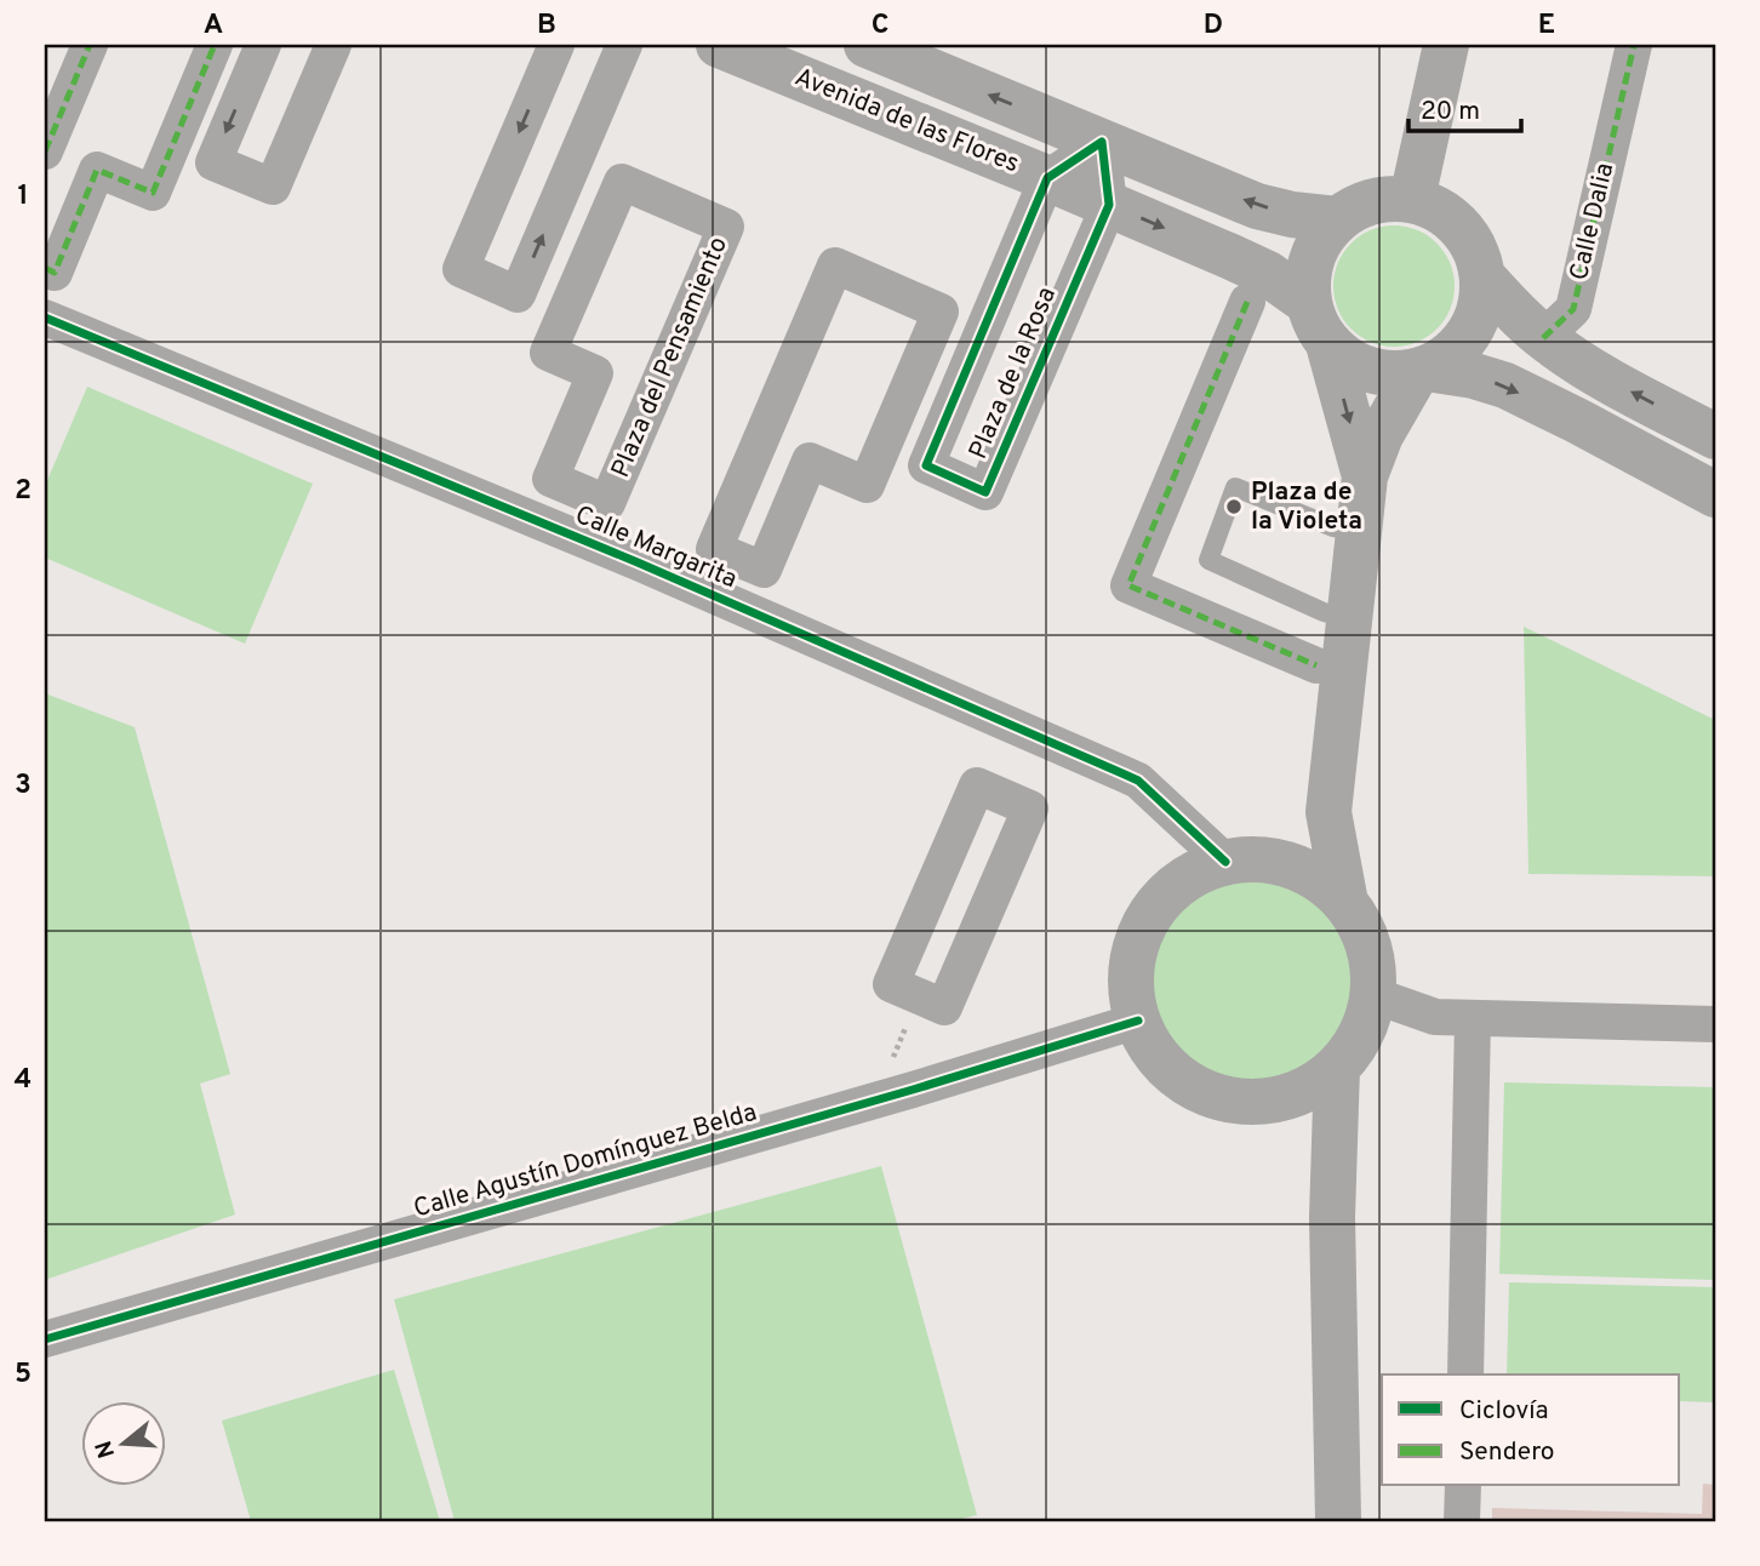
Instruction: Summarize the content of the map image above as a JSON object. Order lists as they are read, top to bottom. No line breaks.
{"streets":{"main road":["Avenida de las Flores"],"street":["Calle Dalia","Plaza del Pensamiento","Plaza de la Rosa","Calle Margarita","Calle Agustín Domínguez Belda"]},"crossings":[["Avenida de las Flores","Plaza de la Rosa"],["Calle Margarita","Calle Agustín Domínguez Belda"]],"places":["Plaza de la Violeta"],"legend":["Ciclovía","Sendero"],"scale_bar":"20 m","north":"left","grid":{"columns":["A","B","C","D","E"],"rows":["1","2","3","4","5"]}}
